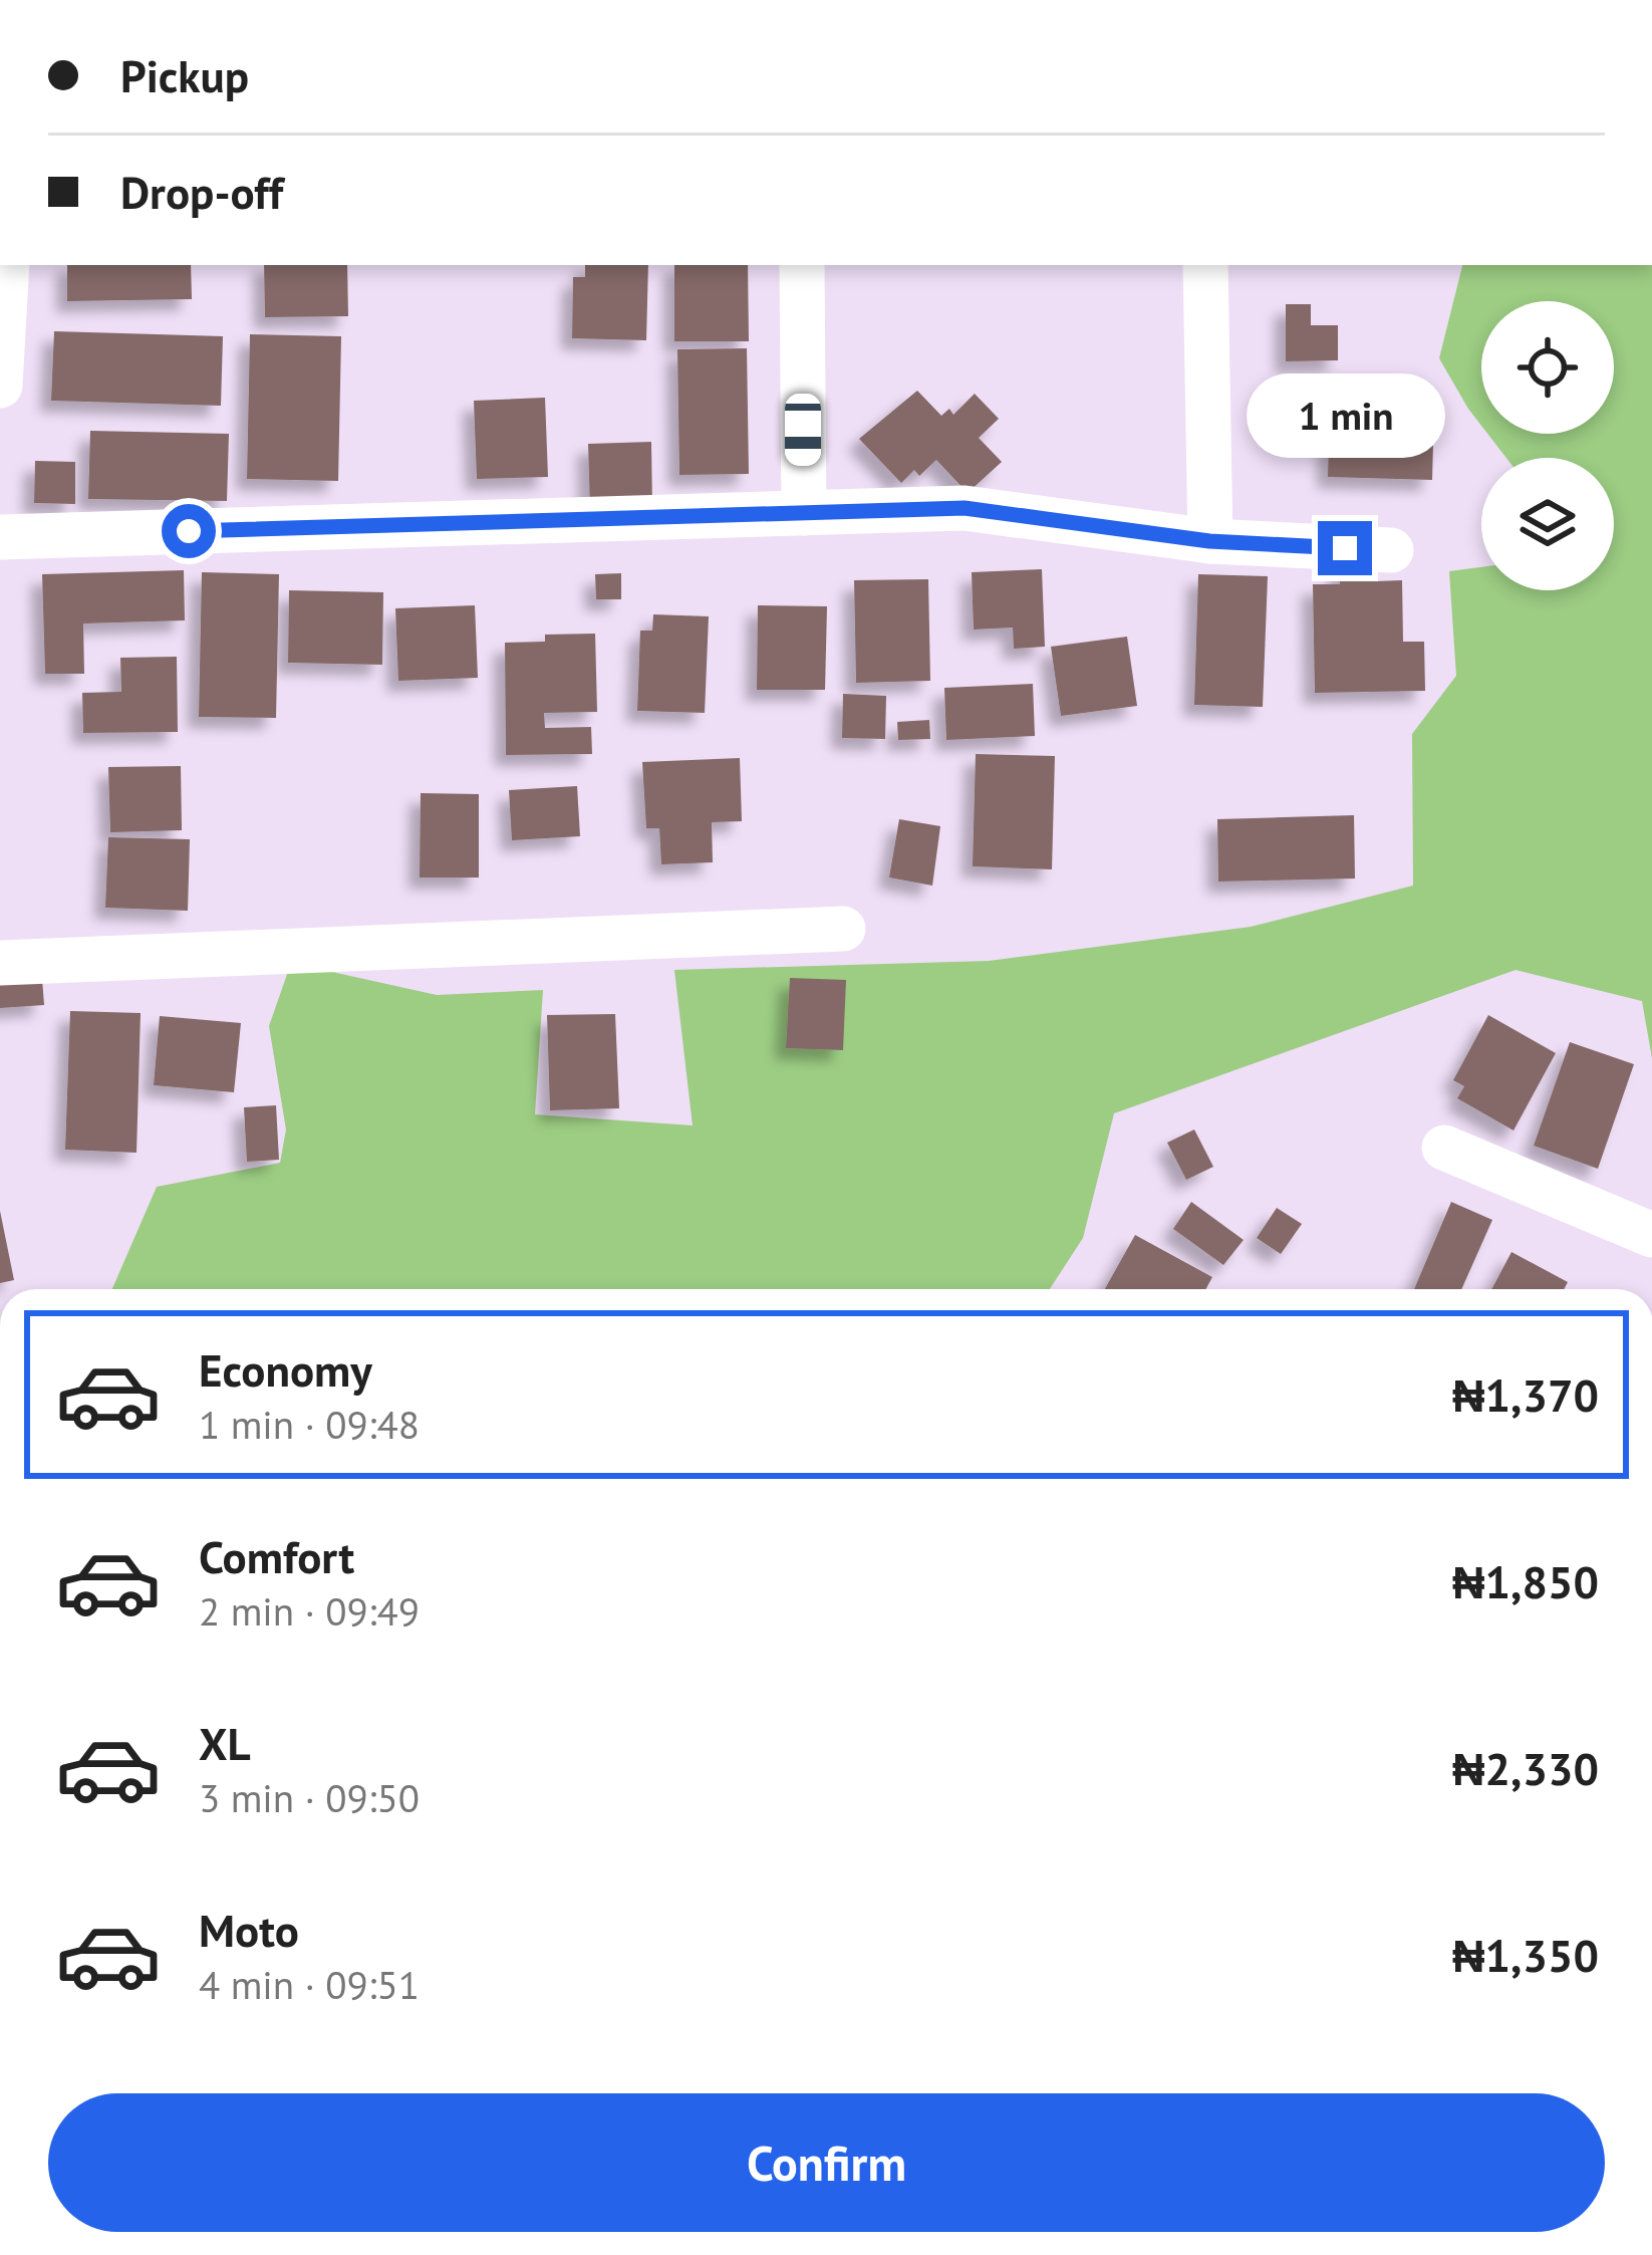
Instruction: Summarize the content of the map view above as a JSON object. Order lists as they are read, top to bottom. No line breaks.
{"page":{"banner":["Pickup","Drop-off"],"bubble":"1 min","list":[{"name":"Economy","note":"1 min · 09:48","value":"₦1,370"},{"name":"Comfort","note":"2 min · 09:49","value":"₦1,850"},{"name":"XL","note":"3 min · 09:50","value":"₦2,330"},{"name":"Moto","note":"4 min · 09:51","value":"₦1,350"}],"buttons":"Confirm"}}
